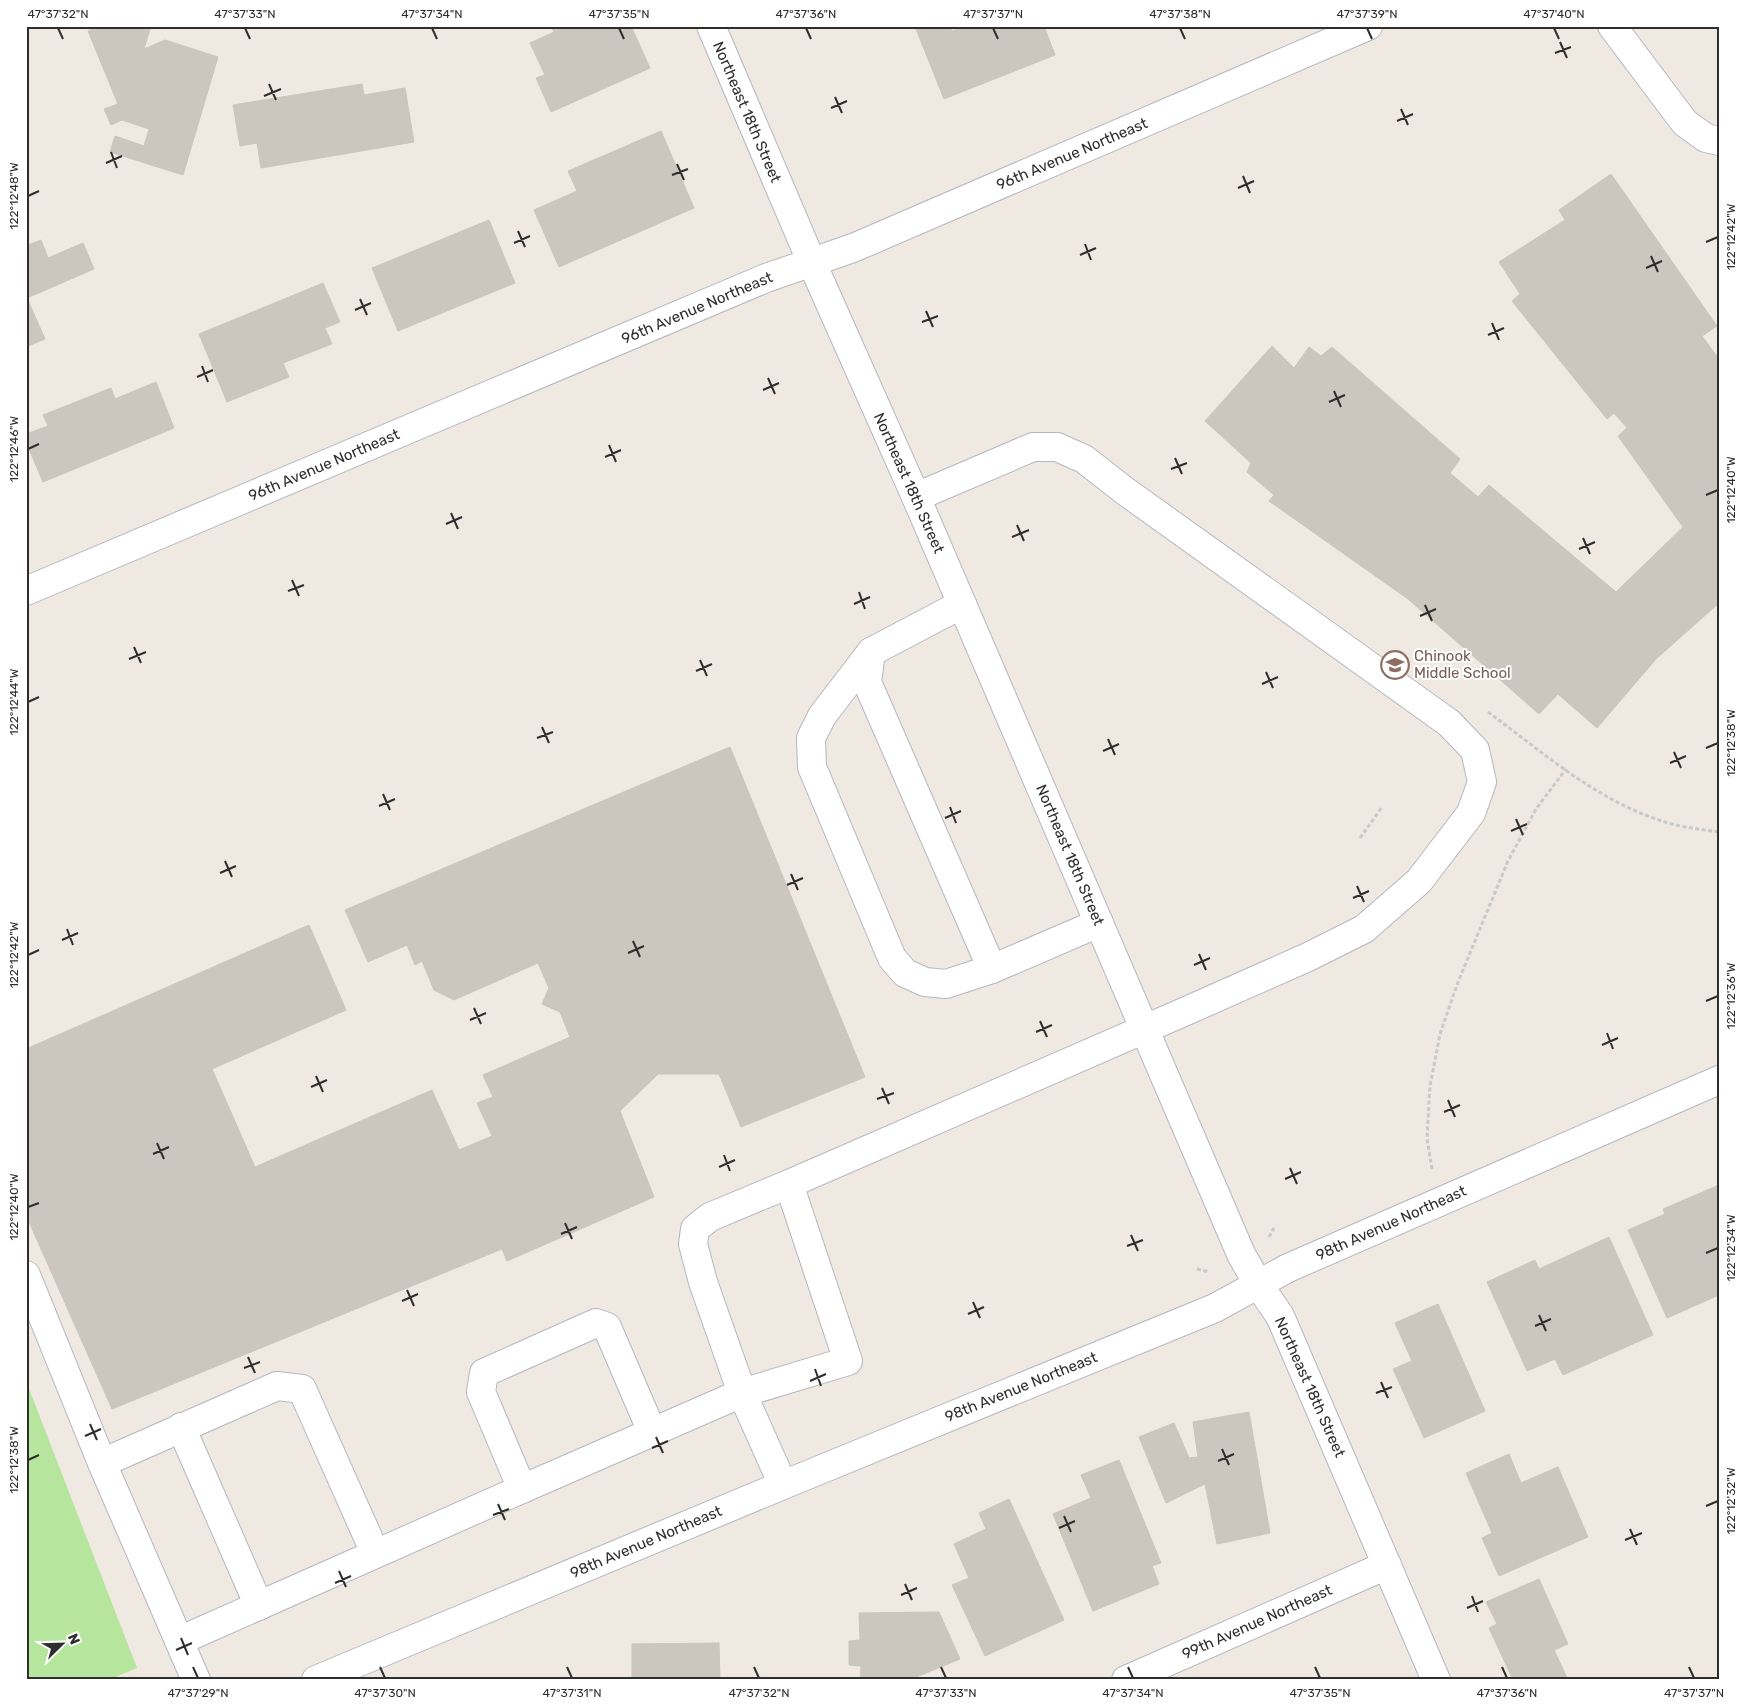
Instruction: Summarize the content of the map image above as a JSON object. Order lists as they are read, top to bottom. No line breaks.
{"streets":{"street":["Northeast 18th Street","96th Avenue Northeast","98th Avenue Northeast","99th Avenue Northeast"]},"crossings":[["Northeast 18th Street","96th Avenue Northeast"],["Northeast 18th Street","98th Avenue Northeast"],["Northeast 18th Street","99th Avenue Northeast"]],"places":{"school or university":["Chinook Middle School"]},"north":"top right","coordinates":["47°37'32\"N","47°37'33\"N","47°37'34\"N","47°37'35\"N","47°37'36\"N","47°37'37\"N","47°37'38\"N","47°37'39\"N","47°37'40\"N","122°12'48\"W","122°12'42\"W","122°12'46\"W","122°12'40\"W","122°12'44\"W","122°12'38\"W","122°12'36\"W","122°12'34\"W","122°12'32\"W","47°37'29\"N","47°37'30\"N","47°37'31\"N"]}
